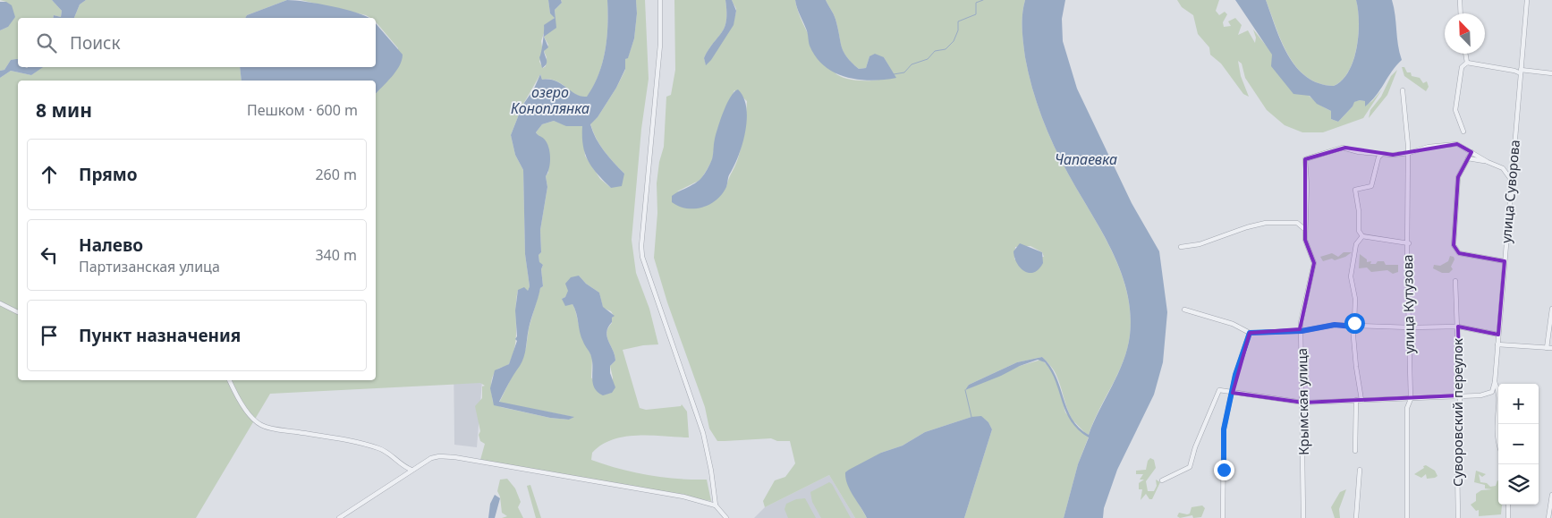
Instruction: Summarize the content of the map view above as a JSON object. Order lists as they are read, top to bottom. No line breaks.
{"streets":{"street":["улица Суворова","улица Кутузова","Крымская улица","Суворовский переулок"]},"crossings":[["улица Суворова","Суворовский переулок"]],"water":["озеро Коноплянка","Чапаевка"],"north":"top left","page":{"search":"Поиск","heading":["8 мин","Пешком · 600 m"],"list":[["Прямо","260 m"],["Налево","Партизанская улица","340 m"],"Пункт назначения"],"map_buttons":["+","−"]}}
